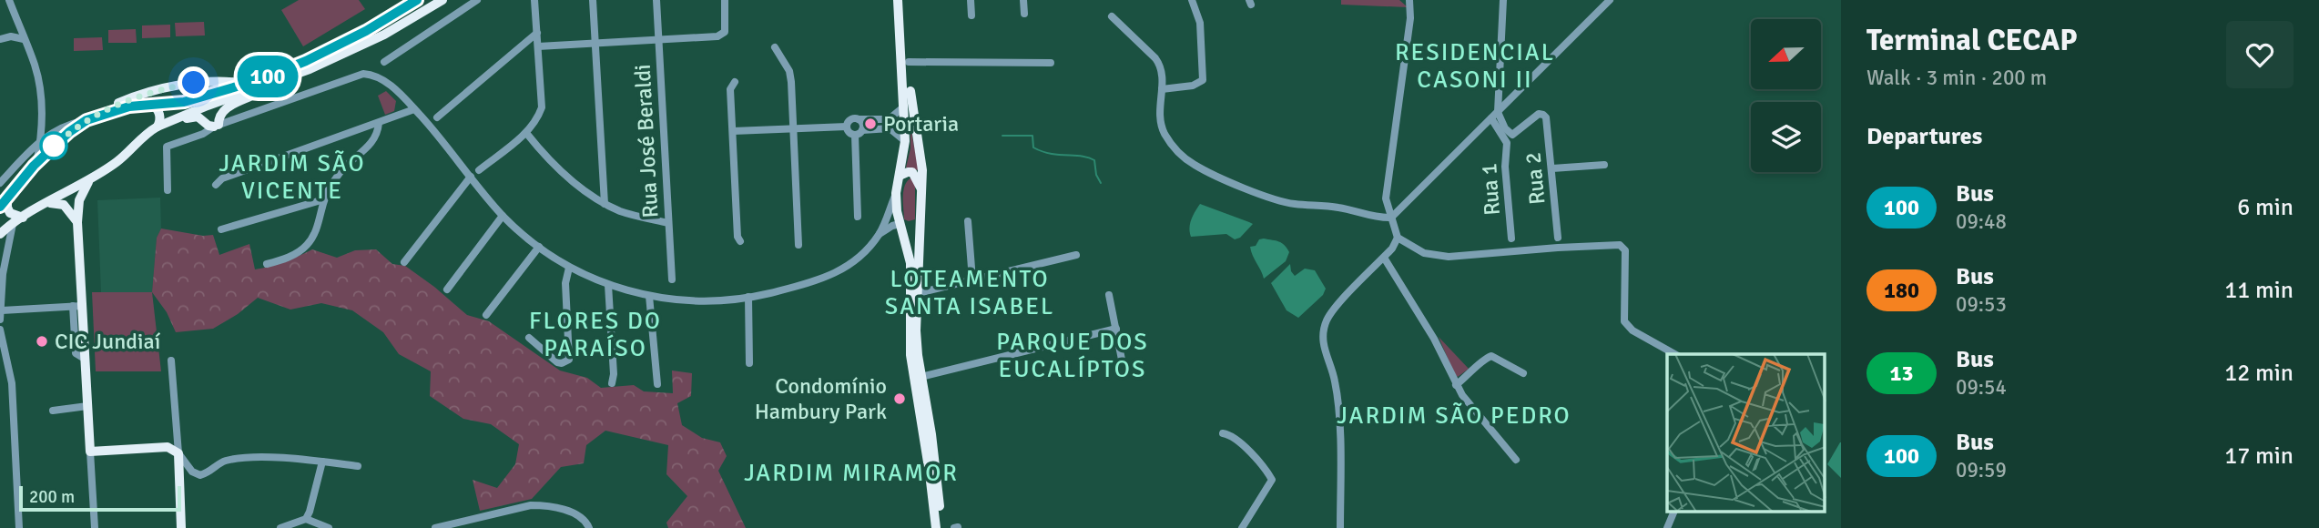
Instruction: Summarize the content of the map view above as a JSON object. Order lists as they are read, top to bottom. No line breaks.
{"streets":{"street":["Rua José Beraldi","Rua 2","Rua 1"]},"crossings":[["Rua 2","Rua 1"]],"districts":["RESIDENCIAL CASONI II","JARDIM SÃO VICENTE","LOTEAMENTO SANTA ISABEL","FLORES DO PARAÍSO","PARQUE DOS EUCALÍPTOS","JARDIM SÃO PEDRO","JARDIM MIRAMOR"],"places":["Portaria","CIC Jundiaí","Condomínio Hambury Park"],"lines":["bus line 100"],"scale_bar":"200 m","north":"left","page":{"on_map":"100","heading":[["Terminal CECAP","Walk · 3 min · 200 m"],"Departures"],"list":[{"mark":"100","name":"Bus","note":"09:48","value":"6 min"},{"mark":"180","name":"Bus","note":"09:53","value":"11 min"},{"mark":"13","name":"Bus","note":"09:54","value":"12 min"},{"mark":"100","name":"Bus","note":"09:59","value":"17 min"}],"scale":"200 m"}}
